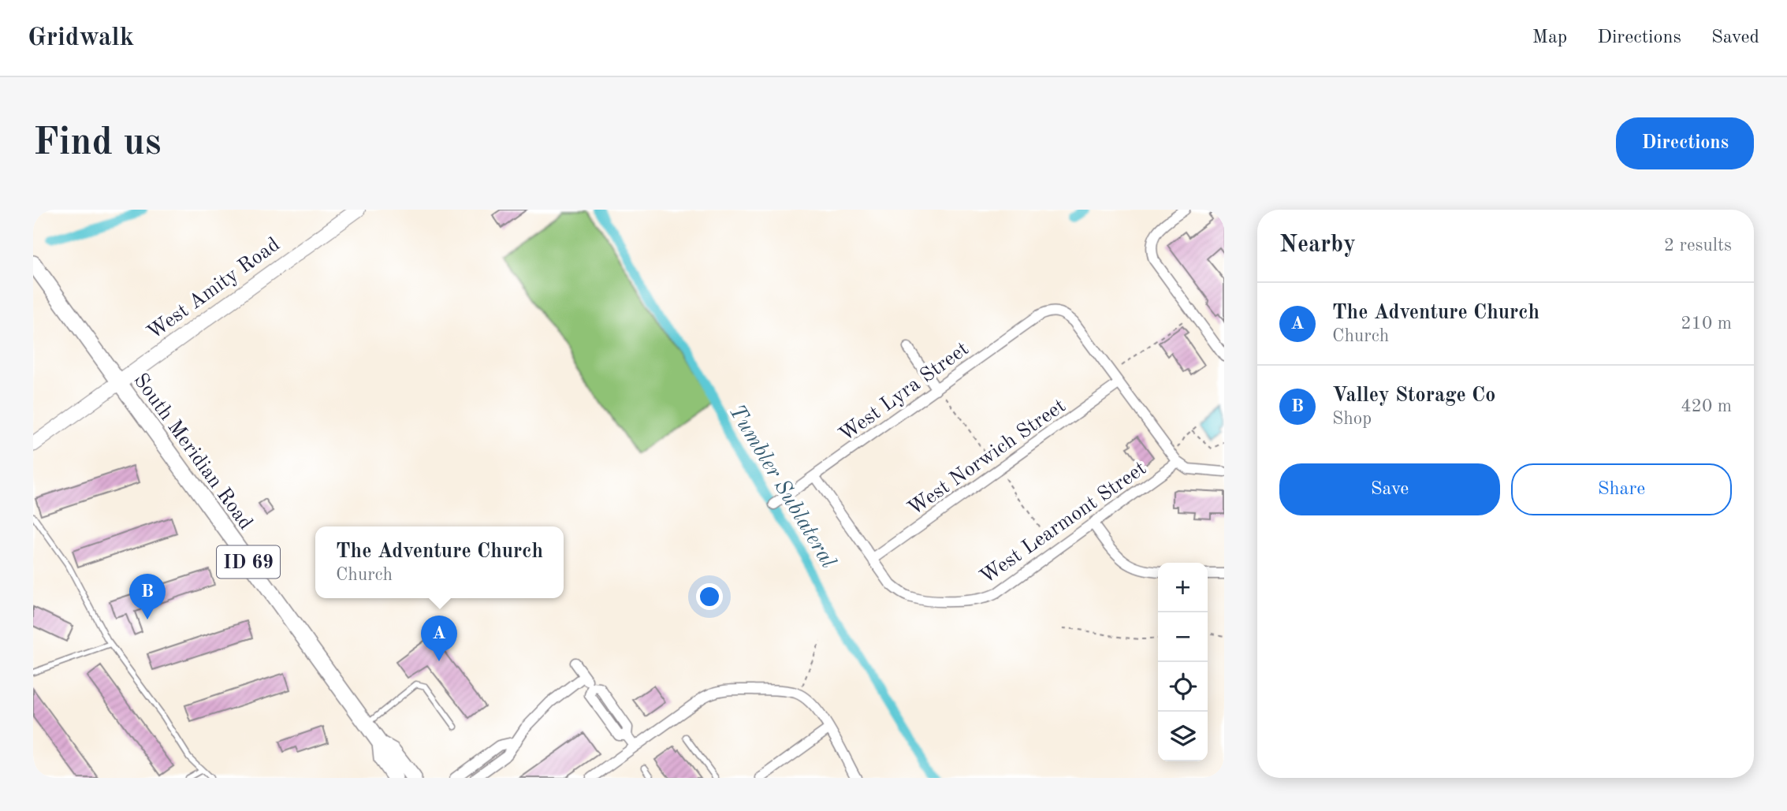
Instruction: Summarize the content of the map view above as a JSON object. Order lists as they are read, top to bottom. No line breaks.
{"streets":{"main road":["West Amity Road","South Meridian Road","ID 69"],"street":["West Lyra Street","West Norwich Street","West Learmont Street"]},"crossings":[["West Amity Road","South Meridian Road"],["West Lyra Street","West Norwich Street"],["West Norwich Street","West Learmont Street"]],"water":["Tumbler Sublateral"],"page":{"header":"Gridwalk","nav":["Map","Directions","Saved"],"buttons":["Directions",["Save","Share"]],"title":"Find us","heading":["Nearby","2 results"],"list":[{"mark":"A","name":"The Adventure Church","note":"Church","value":"210 m"},{"mark":"B","name":"Valley Storage Co","note":"Shop","value":"420 m"}],"popup":["The Adventure Church","Church"],"map_buttons":["+","−"],"pins":["B","A"]}}
